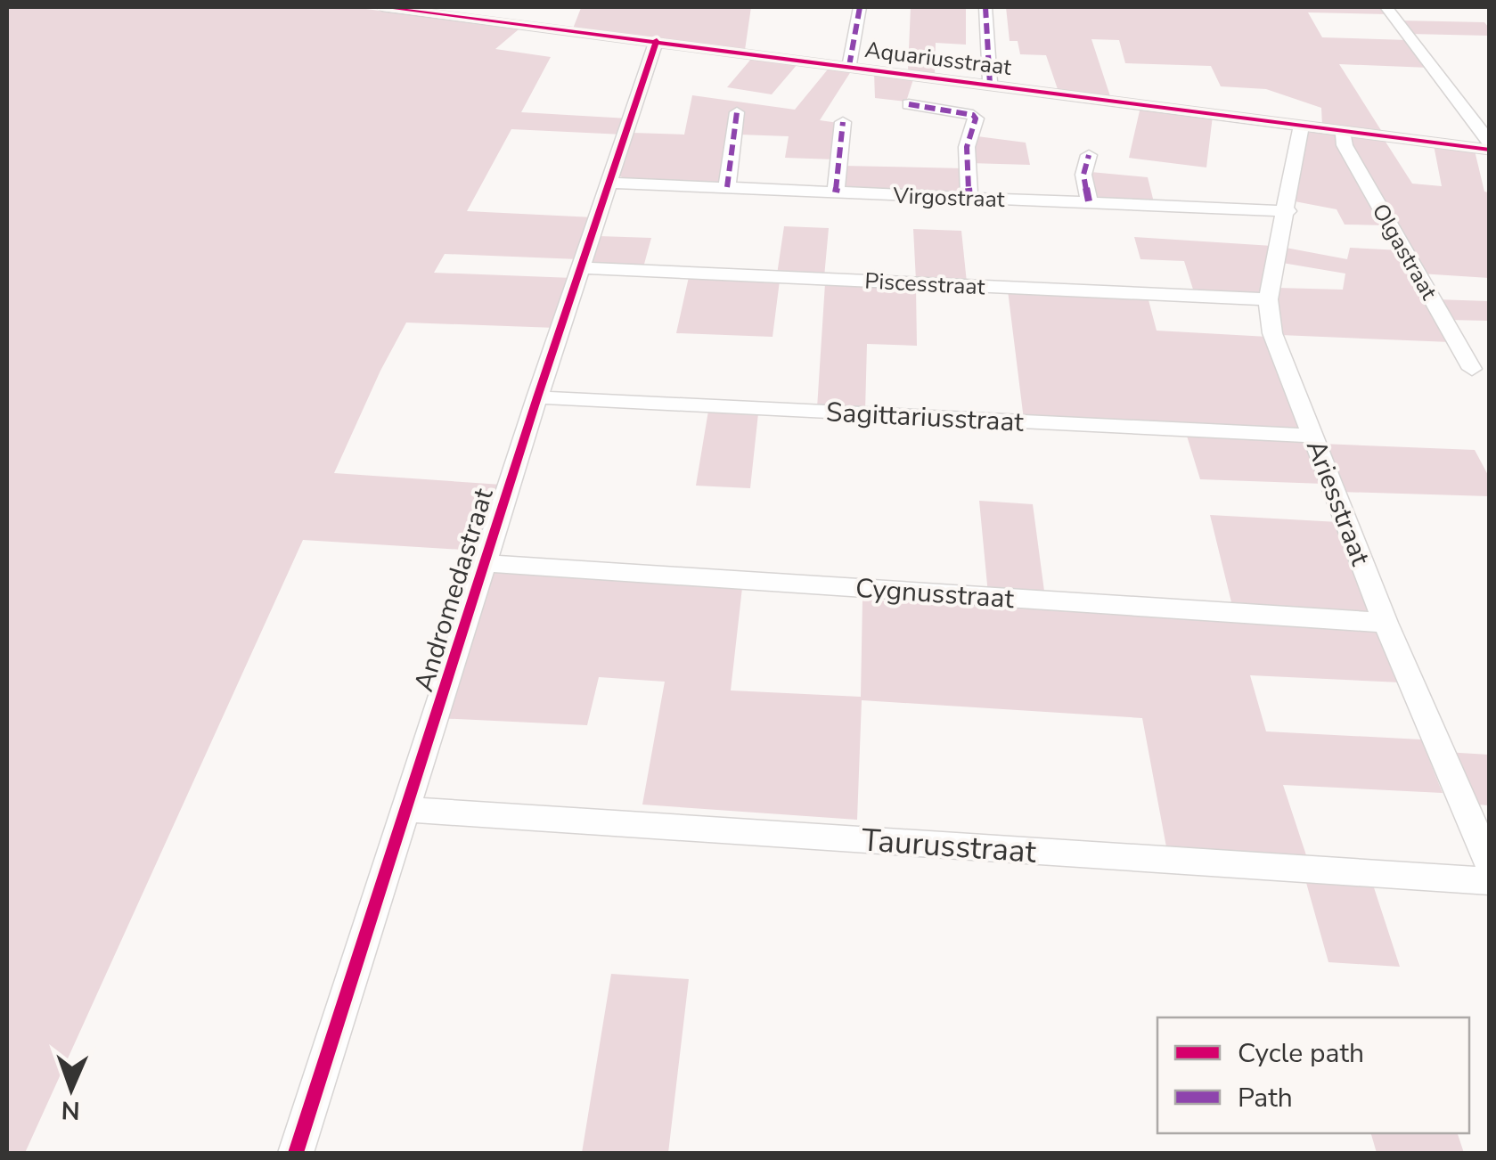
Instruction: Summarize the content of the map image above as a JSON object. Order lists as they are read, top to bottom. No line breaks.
{"streets":{"street":["Aquariusstraat","Virgostraat","Olgastraat","Piscesstraat","Sagittariusstraat","Ariesstraat","Andromedastraat","Cygnusstraat","Taurusstraat"]},"crossings":[["Aquariusstraat","Olgastraat"],["Aquariusstraat","Ariesstraat"],["Aquariusstraat","Andromedastraat"],["Virgostraat","Ariesstraat"],["Virgostraat","Andromedastraat"],["Piscesstraat","Ariesstraat"],["Piscesstraat","Andromedastraat"],["Sagittariusstraat","Ariesstraat"],["Sagittariusstraat","Andromedastraat"],["Ariesstraat","Cygnusstraat"],["Andromedastraat","Cygnusstraat"],["Andromedastraat","Taurusstraat"]],"legend":["Cycle path","Path"],"north":"bottom"}
